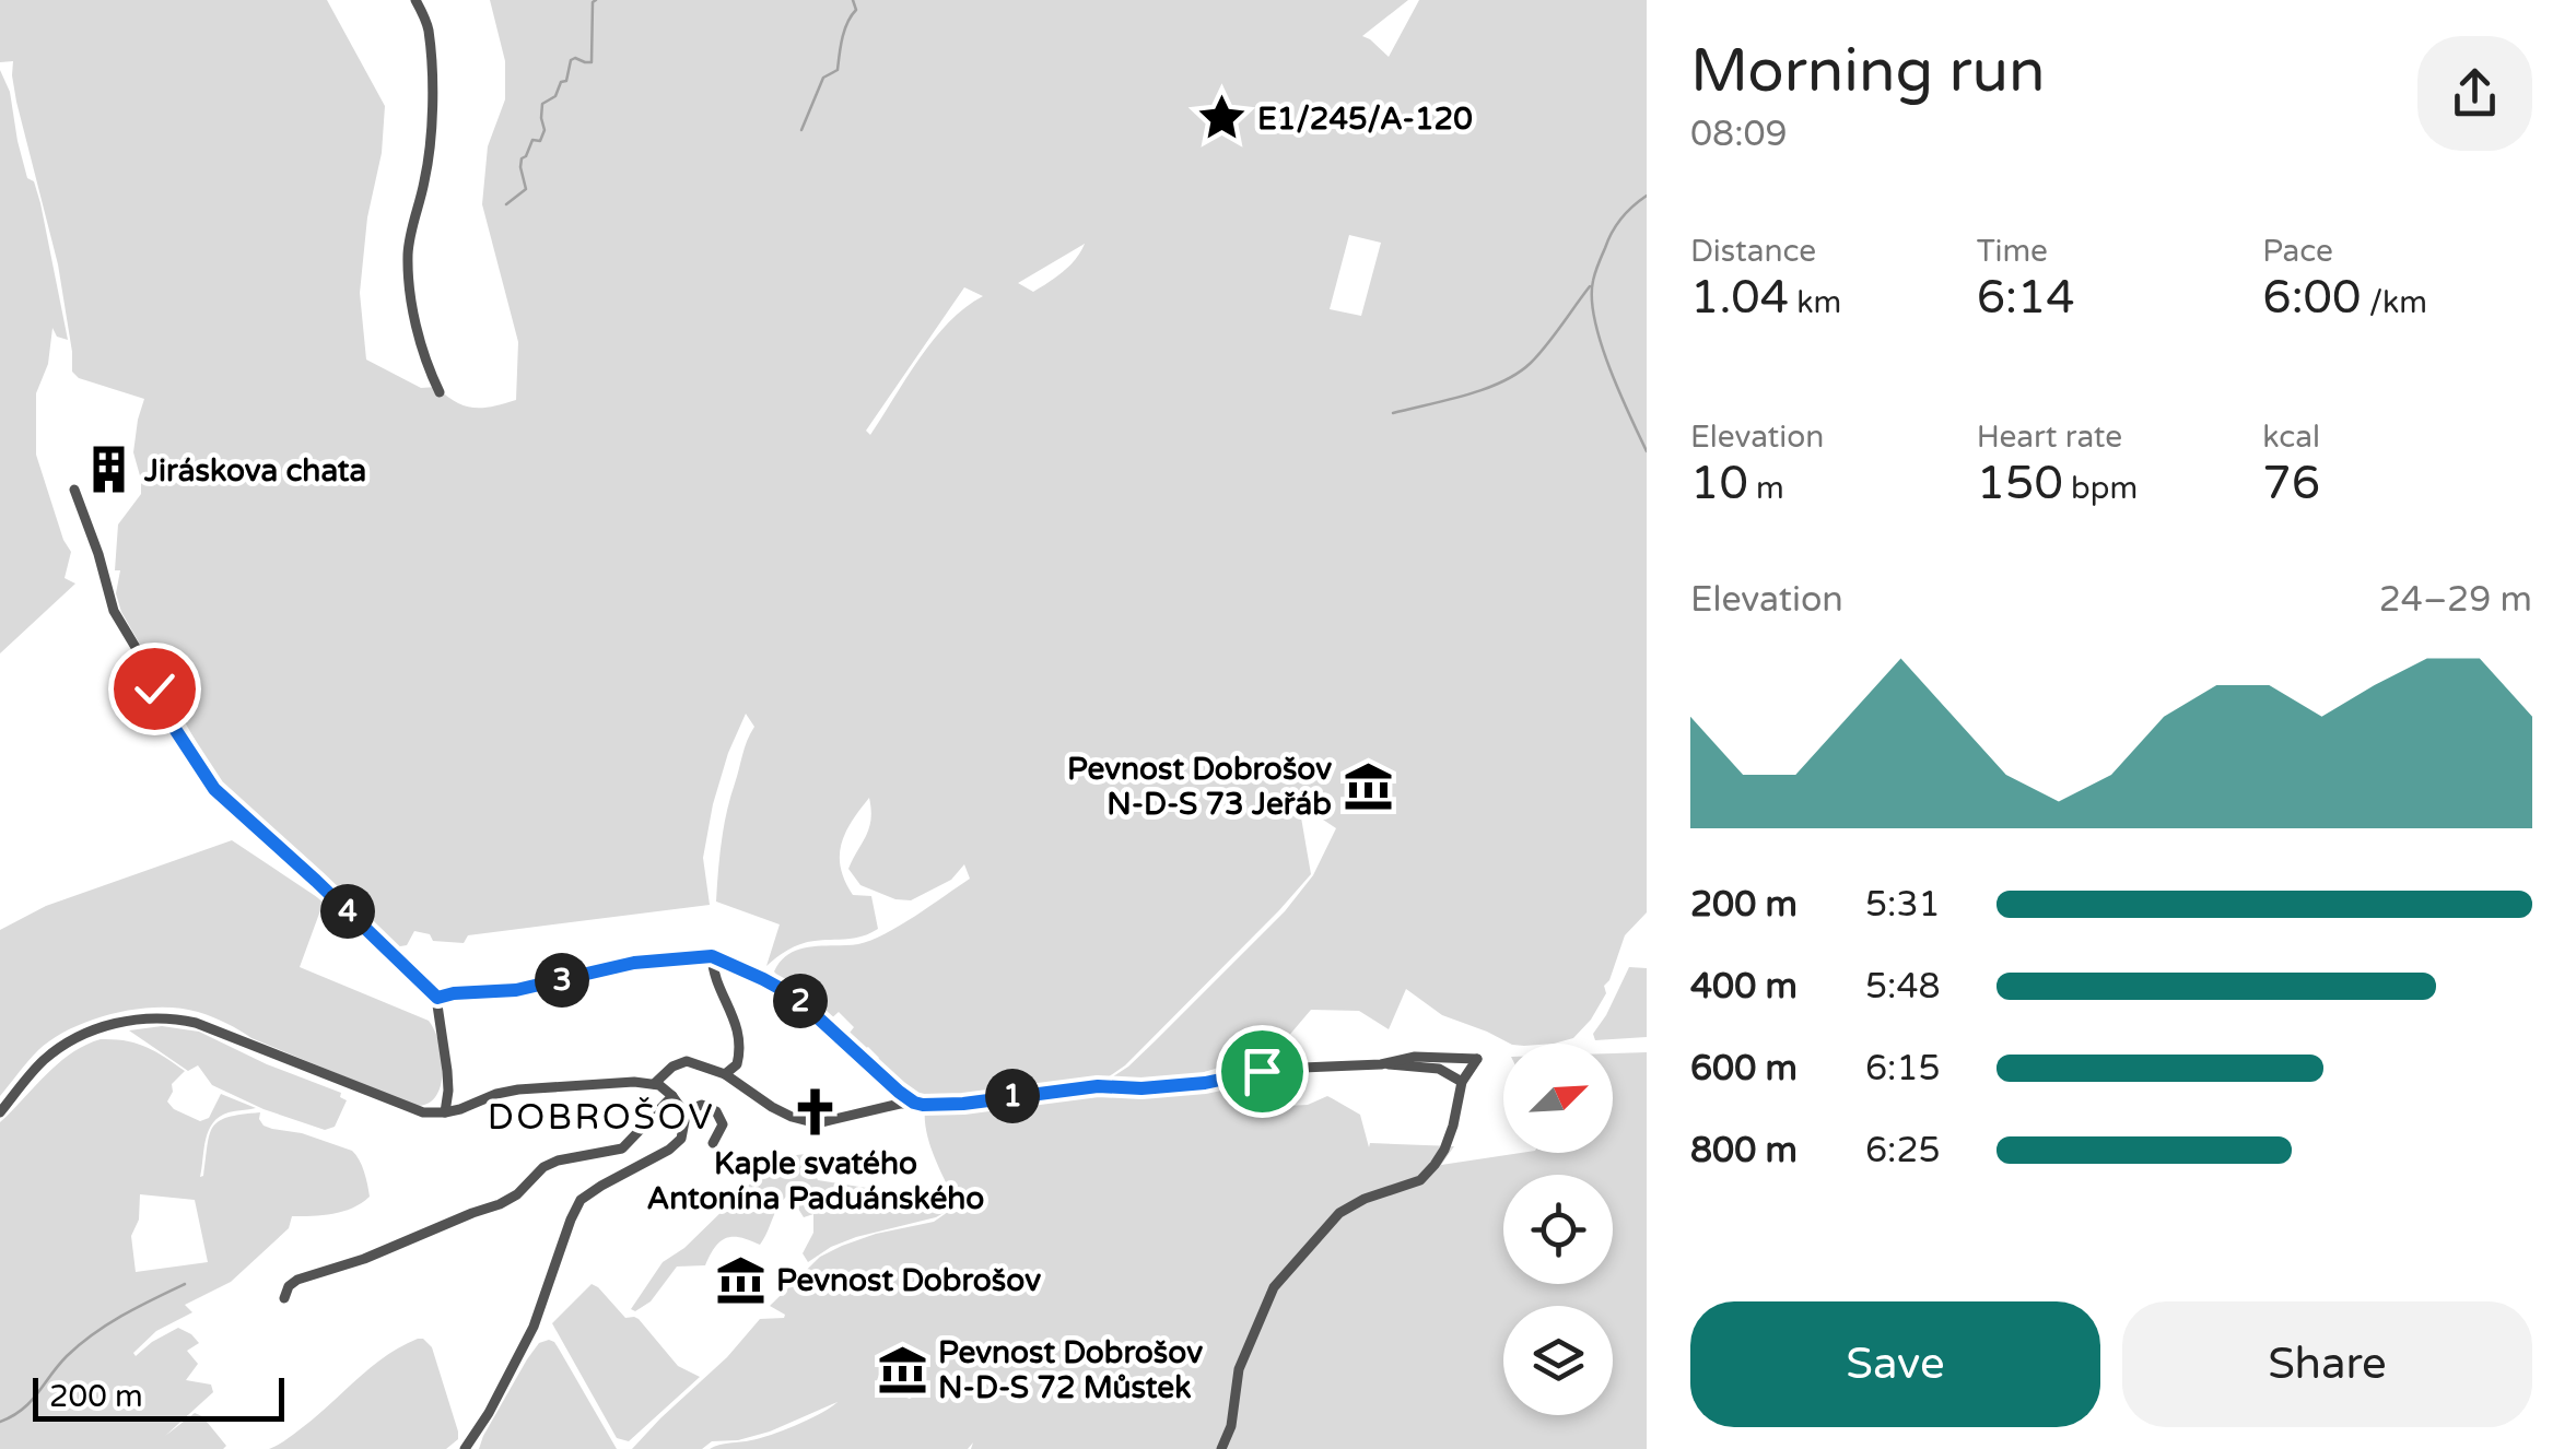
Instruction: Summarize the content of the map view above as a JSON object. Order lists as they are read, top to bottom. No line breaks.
{"districts":["DOBROŠOV"],"places":{"place":["E1/245/A-120"],"building":["Jiráskova chata"],"museum":["Pevnost Dobrošov N-D-S 73 Jeřáb","Pevnost Dobrošov","Pevnost Dobrošov N-D-S 72 Můstek"],"church":["Kaple svatého Antonína Paduánského"]},"scale_bar":"200 m","north":"top right","page":{"heading":["Morning run","08:09"],"stats":[["Distance","1.04 km"],["Time","6:14"],["Pace","6:00 /km"],["Elevation","10 m"],["Heart rate","150 bpm"],["kcal","76"]],"chart":["Elevation","24–29 m"],"list":[{"name":"200 m","note":"5:31"},{"name":"400 m","note":"5:48"},{"name":"600 m","note":"6:15"},{"name":"800 m","note":"6:25"}],"pins":["4","3","2","1"],"buttons":["Save","Share"],"scale":"200 m"}}
